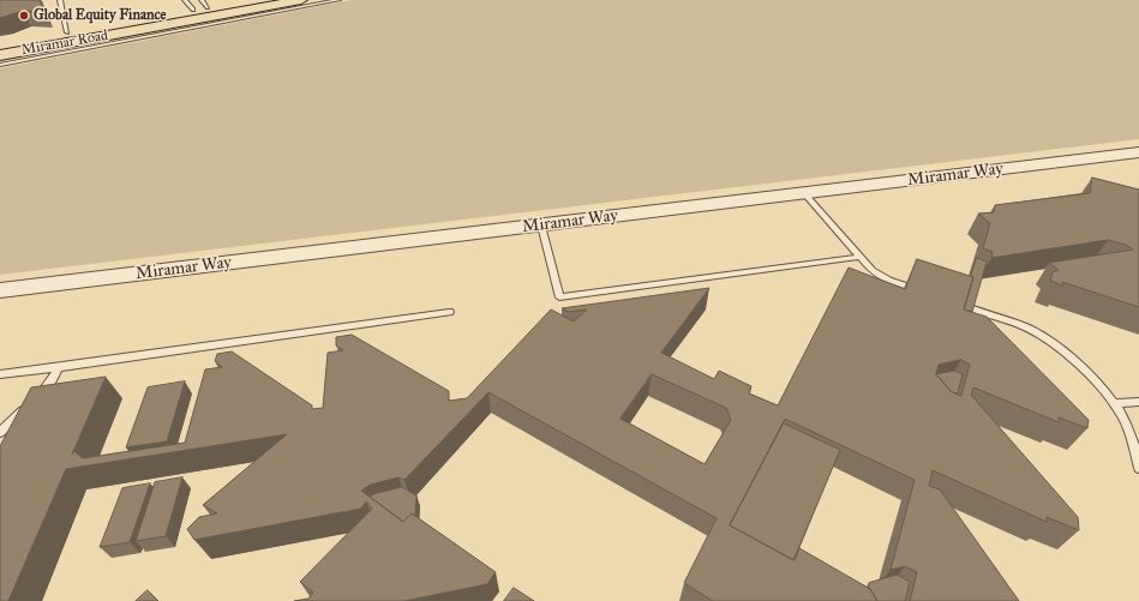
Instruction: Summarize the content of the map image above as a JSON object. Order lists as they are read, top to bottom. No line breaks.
{"streets":{"main road":["Miramar Road"],"street":["Miramar Way"]},"places":["Global Equity Finance"]}
